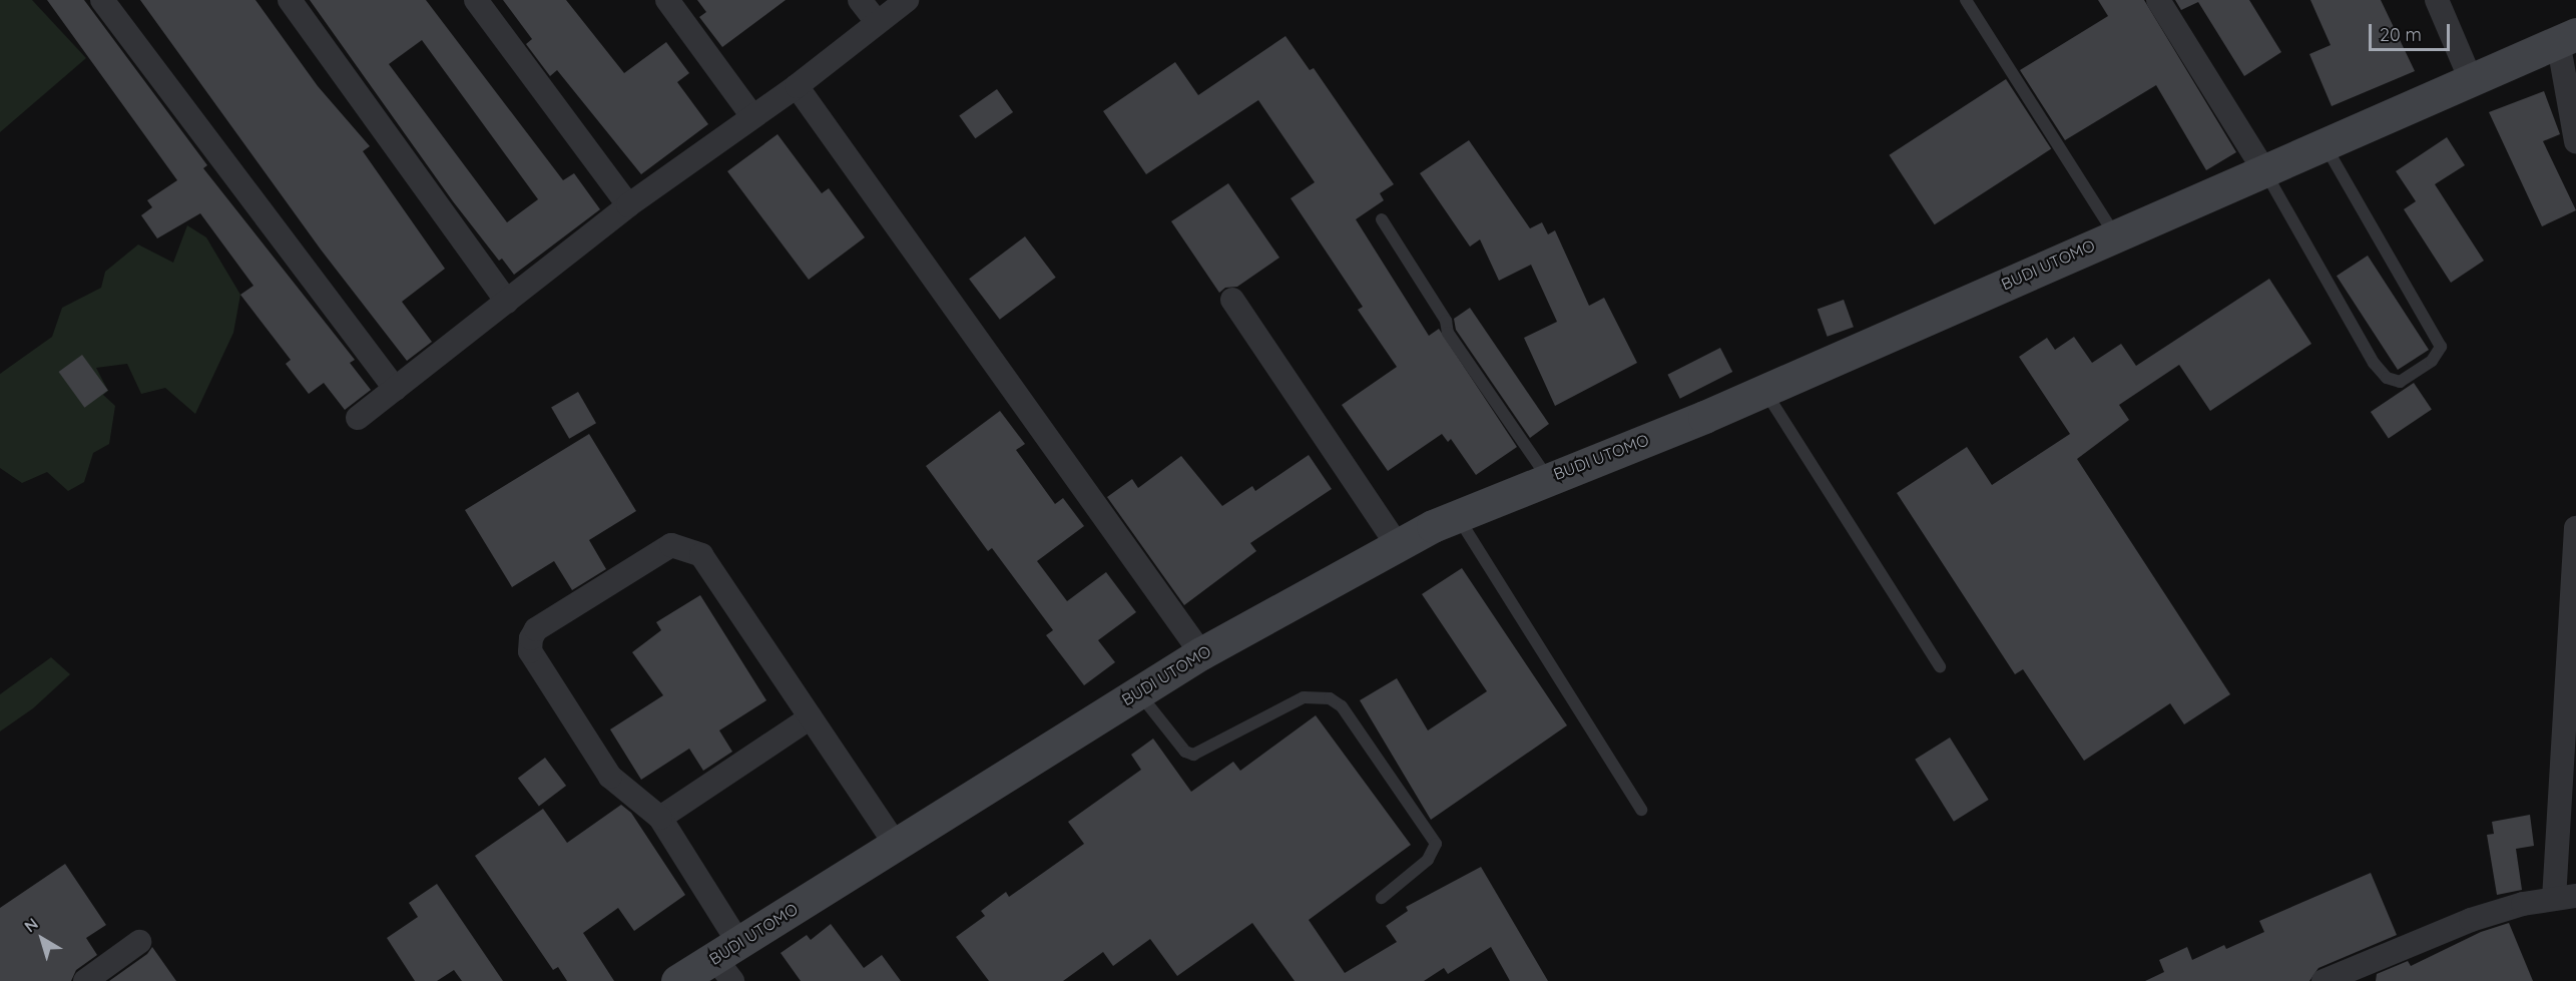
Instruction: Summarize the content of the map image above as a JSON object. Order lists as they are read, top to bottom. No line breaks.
{"streets":{"street":["BUDI UTOMO"]},"scale_bar":"20 m","north":"top left"}
